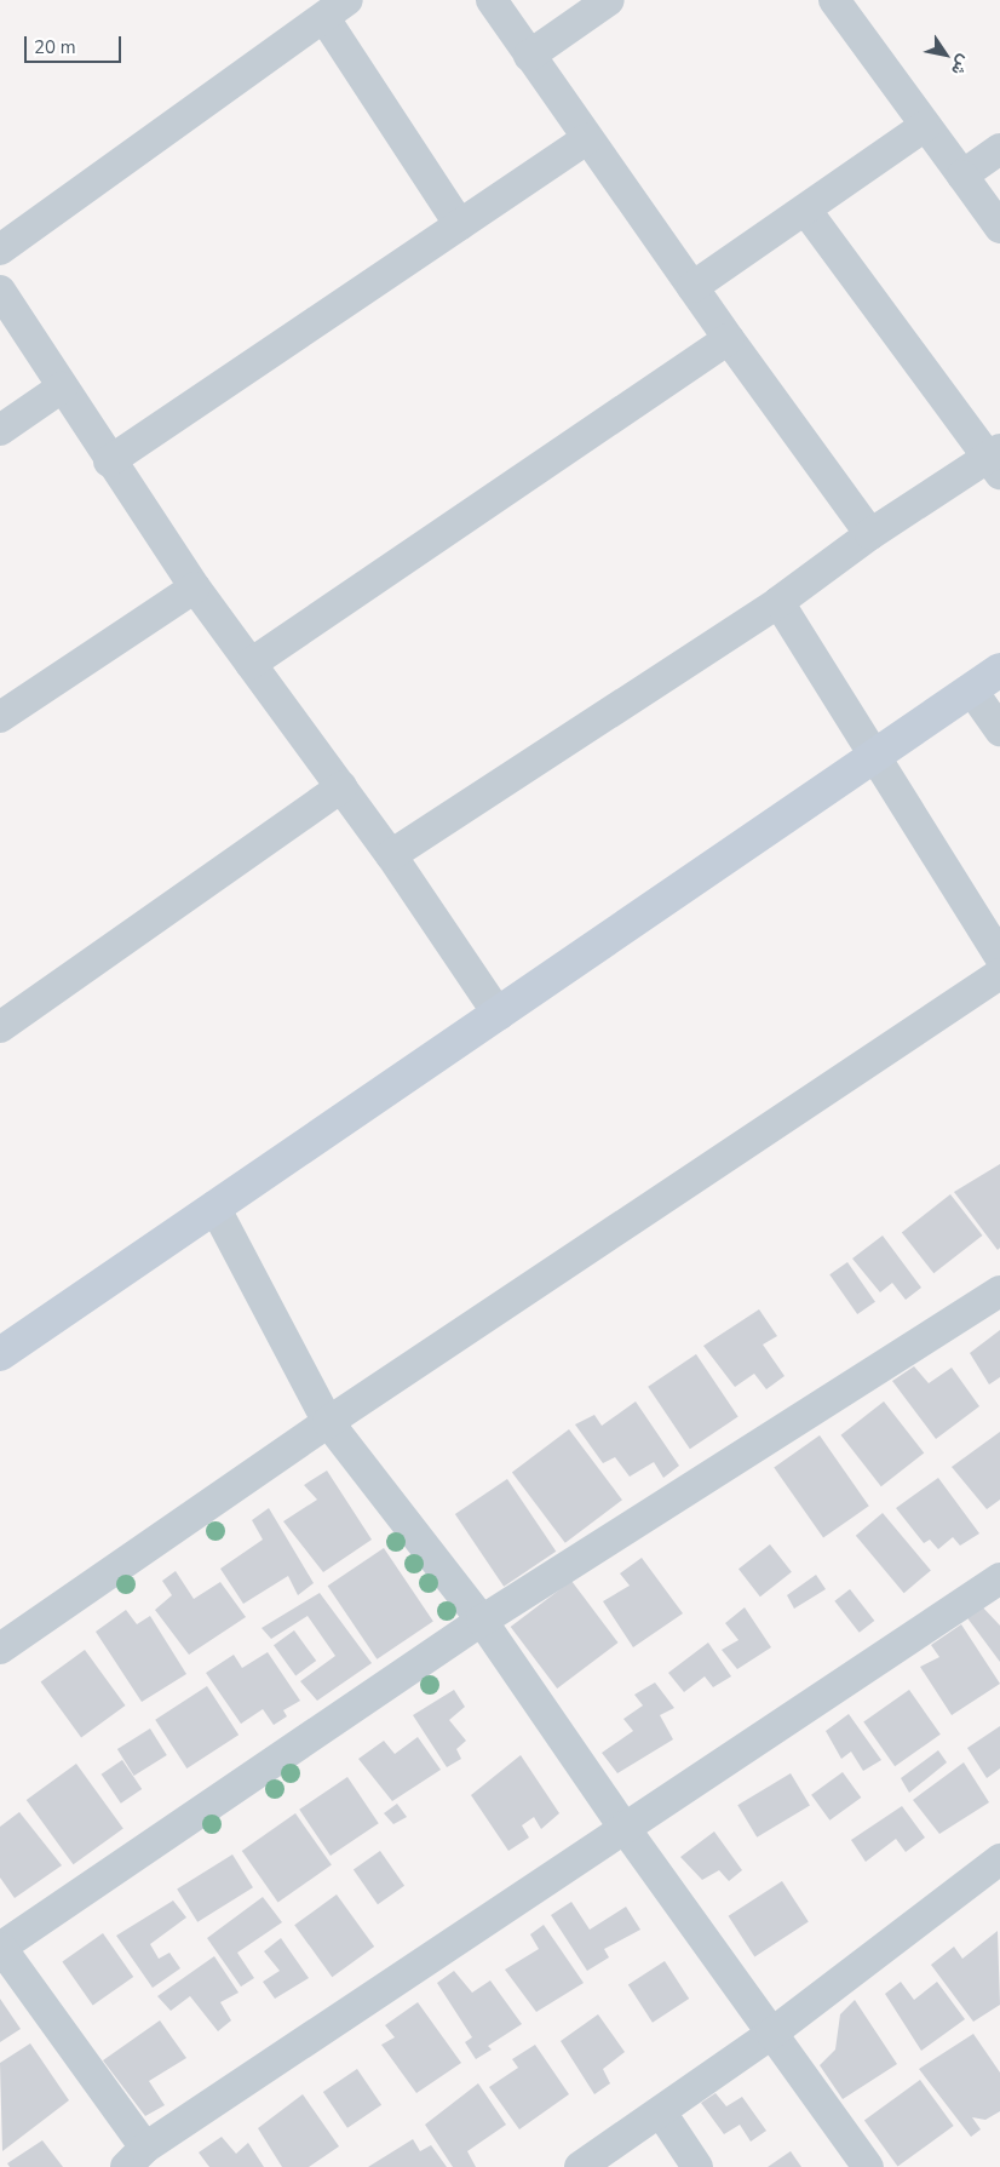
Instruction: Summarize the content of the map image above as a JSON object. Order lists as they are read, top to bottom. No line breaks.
{"scale_bar":"20 m","north":"bottom right"}
